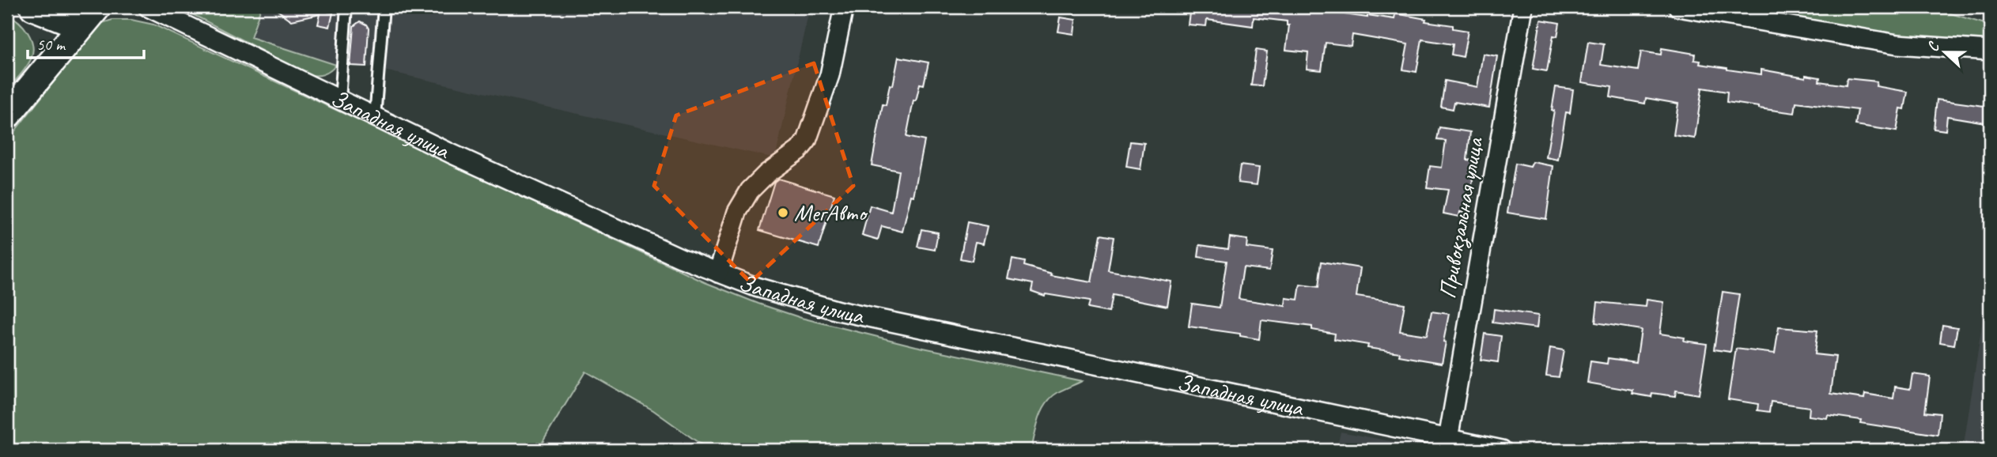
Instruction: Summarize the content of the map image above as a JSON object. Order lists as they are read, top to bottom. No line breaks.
{"streets":{"street":["Западная улица","Привокзальная улица"]},"crossings":[["Западная улица","Привокзальная улица"]],"places":["МегАвто"],"scale_bar":"50 m","north":"left"}
